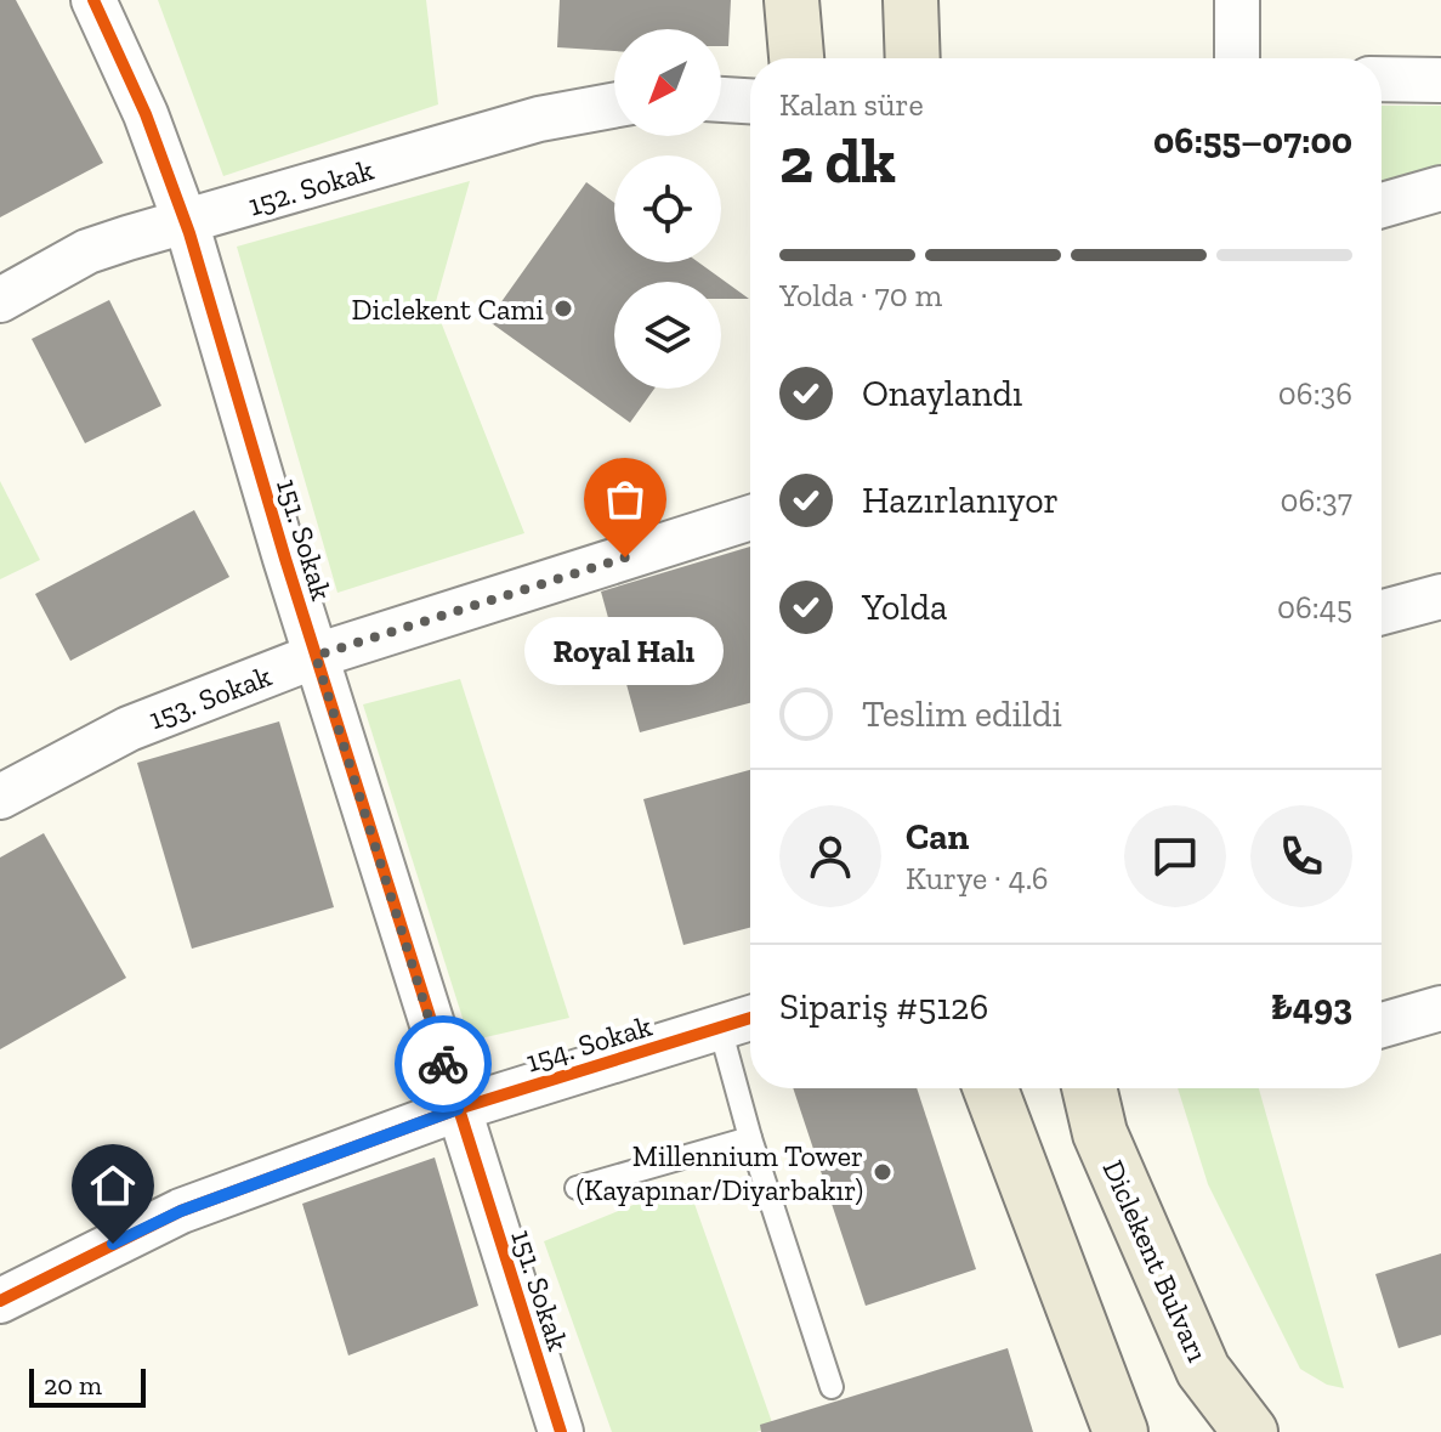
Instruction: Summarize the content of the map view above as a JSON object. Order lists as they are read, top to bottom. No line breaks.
{"streets":{"main road":["Diclekent Bulvarı"],"street":["152. Sokak","151. Sokak","153. Sokak","154. Sokak"]},"crossings":[["152. Sokak","151. Sokak"],["151. Sokak","153. Sokak"],["151. Sokak","154. Sokak"]],"places":["Diclekent Cami","Royal Halı","Millennium Tower (Kayapınar/Diyarbakır)"],"scale_bar":"20 m","north":"bottom left","page":{"heading":["2 dk","Kalan süre","06:55–07:00"],"panel":["Can","Kurye · 4.6","Sipariş #5126","₺493"],"bar":"Yolda · 70 m","list":[["Onaylandı","06:36"],["Hazırlanıyor","06:37"],["Yolda","06:45"],"Teslim edildi"],"bubble":"Royal Halı","scale":"20 m"}}
